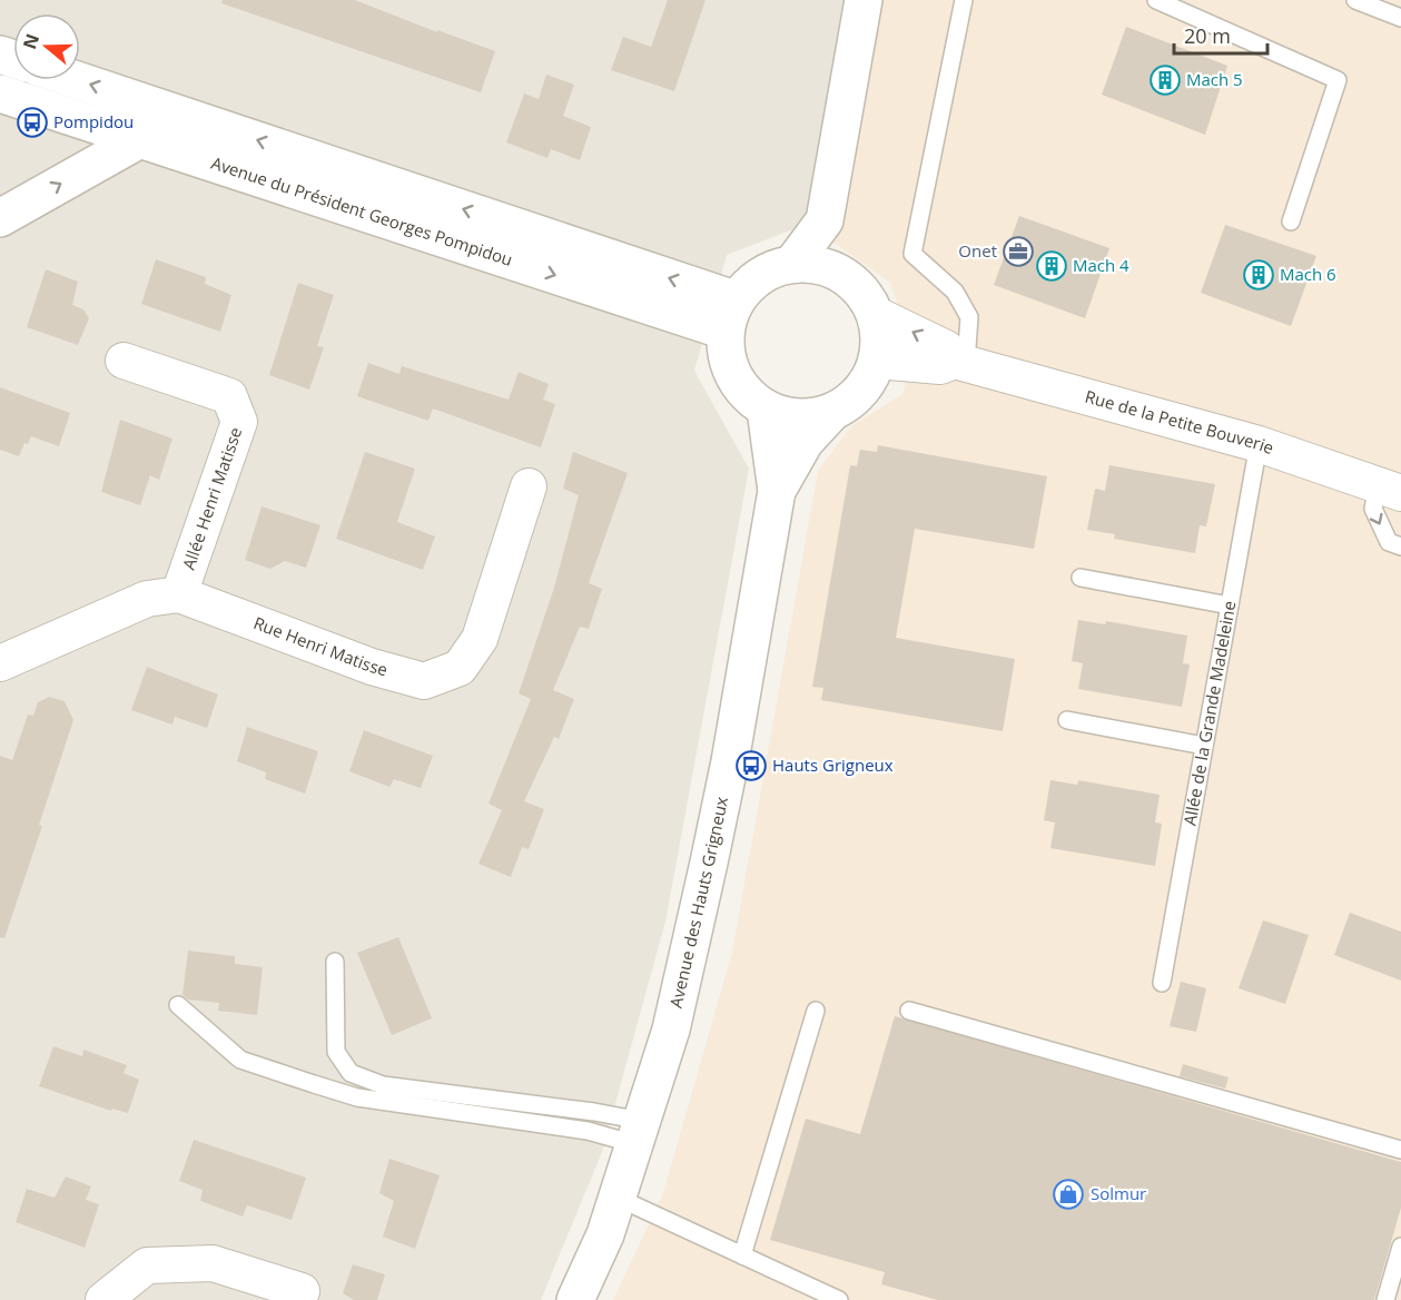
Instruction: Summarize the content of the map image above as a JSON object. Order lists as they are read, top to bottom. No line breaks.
{"streets":{"street":["Avenue du Président Georges Pompidou","Rue de la Petite Bouverie","Allée Henri Matisse","Rue Henri Matisse","Avenue des Hauts Grigneux"],"lane":["Allée de la Grande Madeleine"]},"crossings":[["Avenue du Président Georges Pompidou","Rue de la Petite Bouverie"],["Avenue du Président Georges Pompidou","Avenue des Hauts Grigneux"],["Rue de la Petite Bouverie","Allée de la Grande Madeleine"],["Rue de la Petite Bouverie","Avenue des Hauts Grigneux"],["Allée Henri Matisse","Rue Henri Matisse"]],"places":{"building":["Mach 5","Mach 4","Mach 6"],"bus stop":["Pompidou","Hauts Grigneux"],"office":["Onet"],"shop":["Solmur"]},"scale_bar":"20 m","north":"left"}
